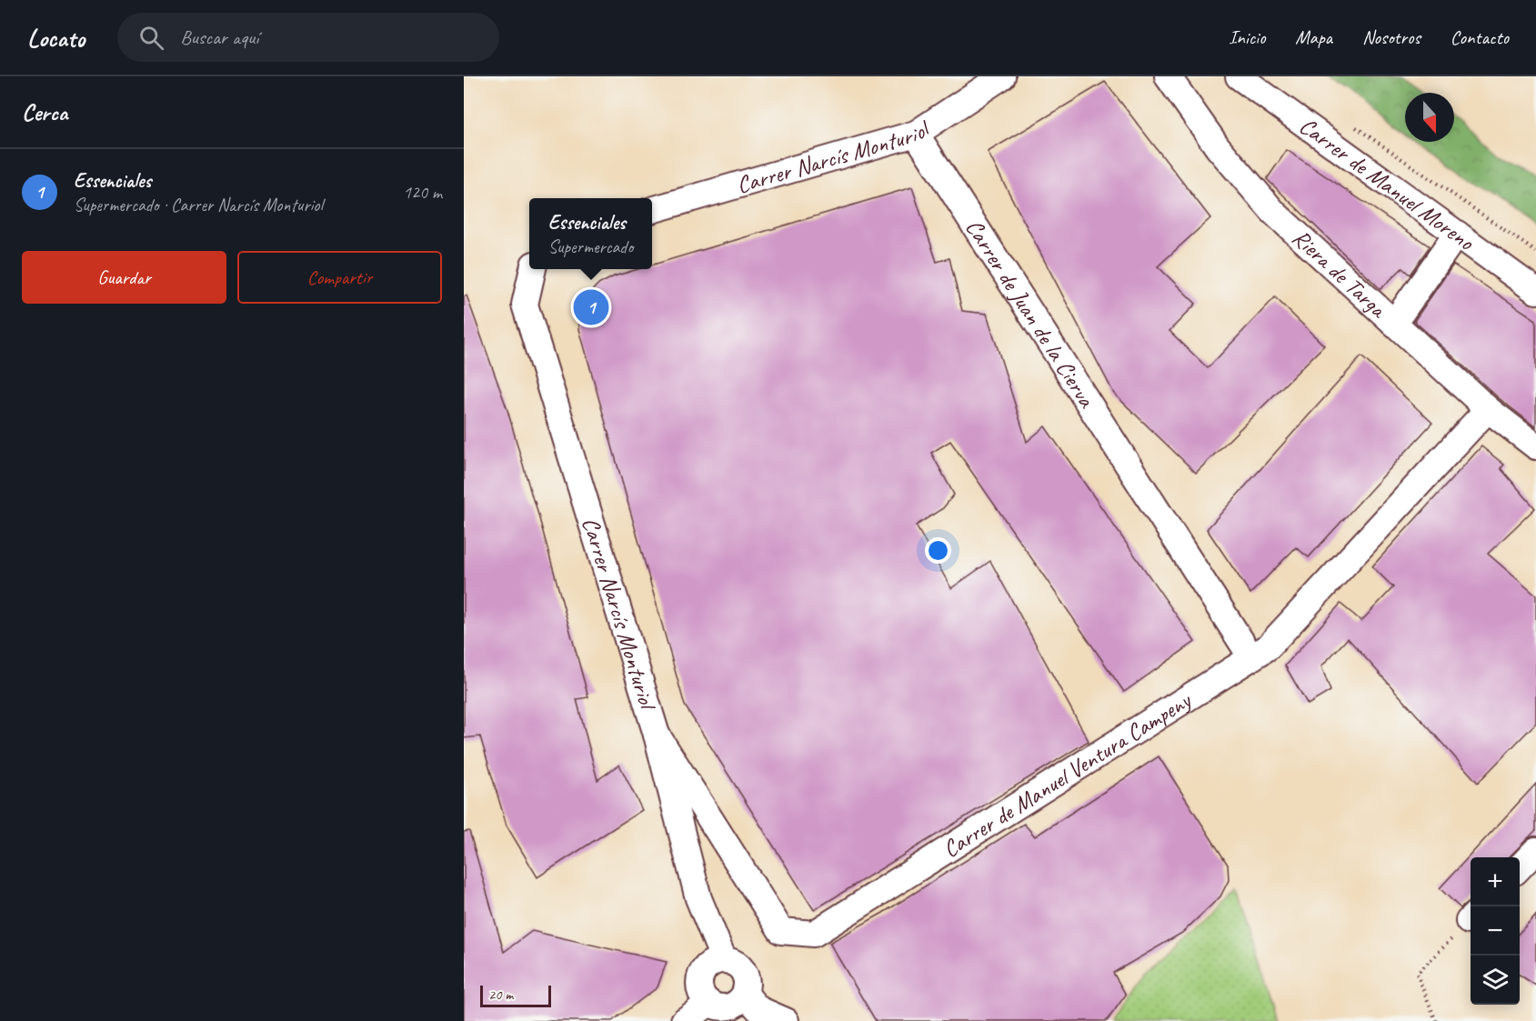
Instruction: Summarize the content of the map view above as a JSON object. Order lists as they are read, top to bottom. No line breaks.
{"streets":{"street":["Carrer Narcís Monturiol","Carrer de Manuel Moreno","Riera de Targa","Carrer de Juan de la Cierva","Carrer de Manuel Ventura Campeny"]},"crossings":[["Carrer Narcís Monturiol","Carrer de Juan de la Cierva"],["Carrer Narcís Monturiol","Carrer de Manuel Ventura Campeny"],["Riera de Targa","Carrer de Manuel Ventura Campeny"],["Carrer de Juan de la Cierva","Carrer de Manuel Ventura Campeny"]],"scale_bar":"20 m","north":"bottom","page":{"header":"Locato","search":"Buscar aquí","nav":["Inicio","Mapa","Nosotros","Contacto"],"heading":"Cerca","list":[{"mark":"1","name":"Essenciales","note":"Supermercado · Carrer Narcís Monturiol","value":"120 m"}],"popup":["Essenciales","Supermercado"],"buttons":["Guardar","Compartir"],"pins":"1","map_buttons":["+","−"],"scale":"20 m"}}
